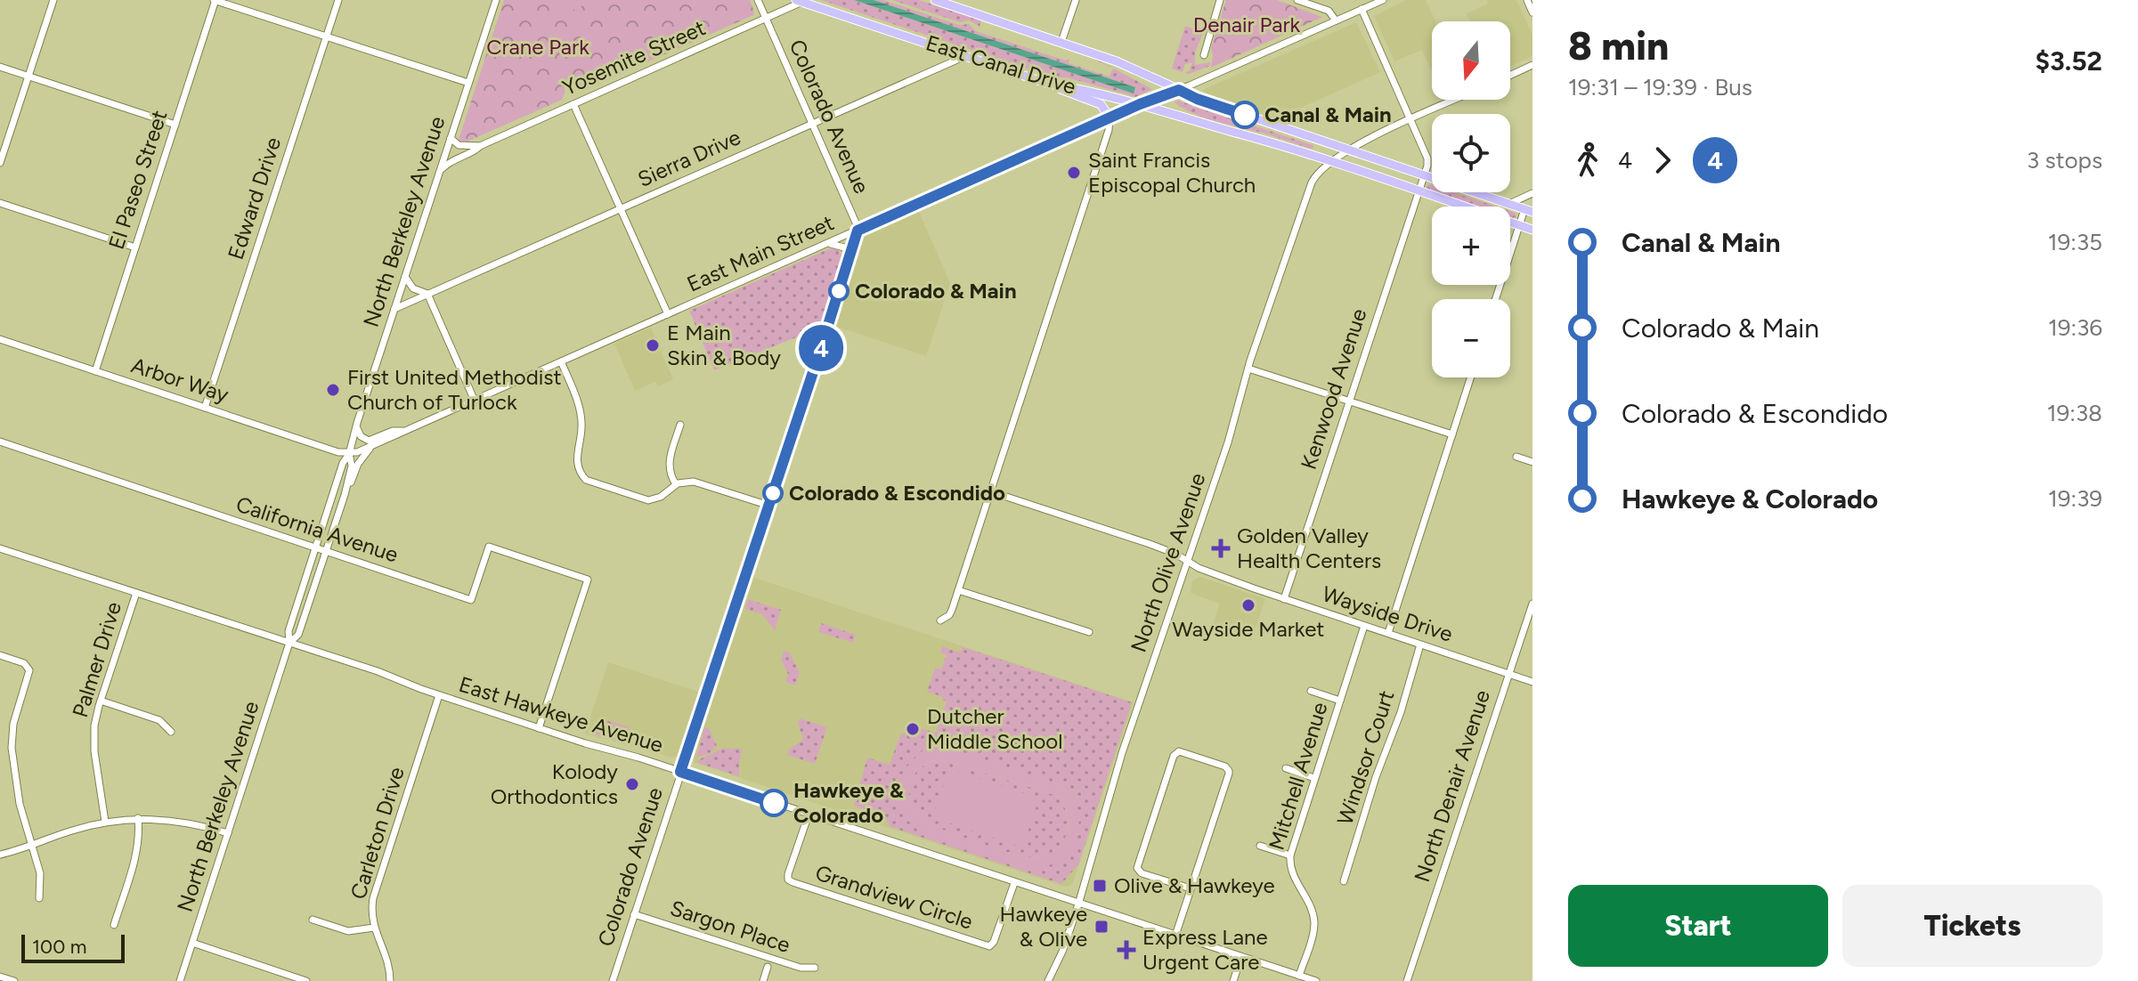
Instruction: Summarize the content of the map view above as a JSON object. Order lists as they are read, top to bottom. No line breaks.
{"streets":{"main road":["East Canal Drive"],"street":["Yosemite Street","Colorado Avenue","Sierra Drive","El Paseo Street","Edward Drive","North Berkeley Avenue","East Main Street","Arbor Way","Kenwood Avenue","California Avenue","North Olive Avenue","Wayside Drive","Palmer Drive","East Hawkeye Avenue","Windsor Court","Mitchell Avenue","North Denair Avenue","Carleton Drive","Grandview Circle","Sargon Place"]},"crossings":[["Yosemite Street","East Canal Drive"],["Yosemite Street","Colorado Avenue"],["Yosemite Street","North Berkeley Avenue"],["East Canal Drive","Sierra Drive"],["East Canal Drive","East Main Street"],["East Canal Drive","Kenwood Avenue"],["East Canal Drive","North Olive Avenue"],["Colorado Avenue","Sierra Drive"],["Colorado Avenue","East Main Street"],["Colorado Avenue","East Hawkeye Avenue"],["Colorado Avenue","Sargon Place"],["Sierra Drive","North Berkeley Avenue"],["El Paseo Street","Arbor Way"],["Edward Drive","Arbor Way"],["North Berkeley Avenue","East Main Street"],["North Berkeley Avenue","Arbor Way"],["North Berkeley Avenue","California Avenue"],["North Berkeley Avenue","East Hawkeye Avenue"],["East Main Street","Arbor Way"],["Kenwood Avenue","Wayside Drive"],["California Avenue","East Hawkeye Avenue"],["North Olive Avenue","Wayside Drive"],["North Olive Avenue","East Hawkeye Avenue"],["Wayside Drive","Windsor Court"],["Wayside Drive","Mitchell Avenue"],["Wayside Drive","North Denair Avenue"],["Palmer Drive","East Hawkeye Avenue"],["East Hawkeye Avenue","Mitchell Avenue"],["East Hawkeye Avenue","Carleton Drive"],["East Hawkeye Avenue","Grandview Circle"]],"parks":["Denair Park","Crane Park"],"places":{"other":["Canal & Main","Saint Francis Episcopal Church","Colorado & Main","E Main Skin & Body","First United Methodist Church of Turlock","Colorado & Escondido","Wayside Market","Dutcher Middle School","Kolody Orthodontics","Hawkeye & Colorado"],"health":["Golden Valley Health Centers","Express Lane Urgent Care"],"transit":["Olive & Hawkeye","Hawkeye & Olive"]},"lines":["bus line 4"],"scale_bar":"100 m","north":"bottom","page":{"on_map":"4","heading":["8 min","19:31 – 19:39 · Bus","$3.52"],"map_buttons":["+","−"],"legs":["4","4","3 stops"],"list":[{"name":"Canal & Main","value":"19:35"},{"name":"Colorado & Main","value":"19:36"},{"name":"Colorado & Escondido","value":"19:38"},{"name":"Hawkeye & Colorado","value":"19:39"}],"buttons":["Start","Tickets"],"scale":"100 m"}}
